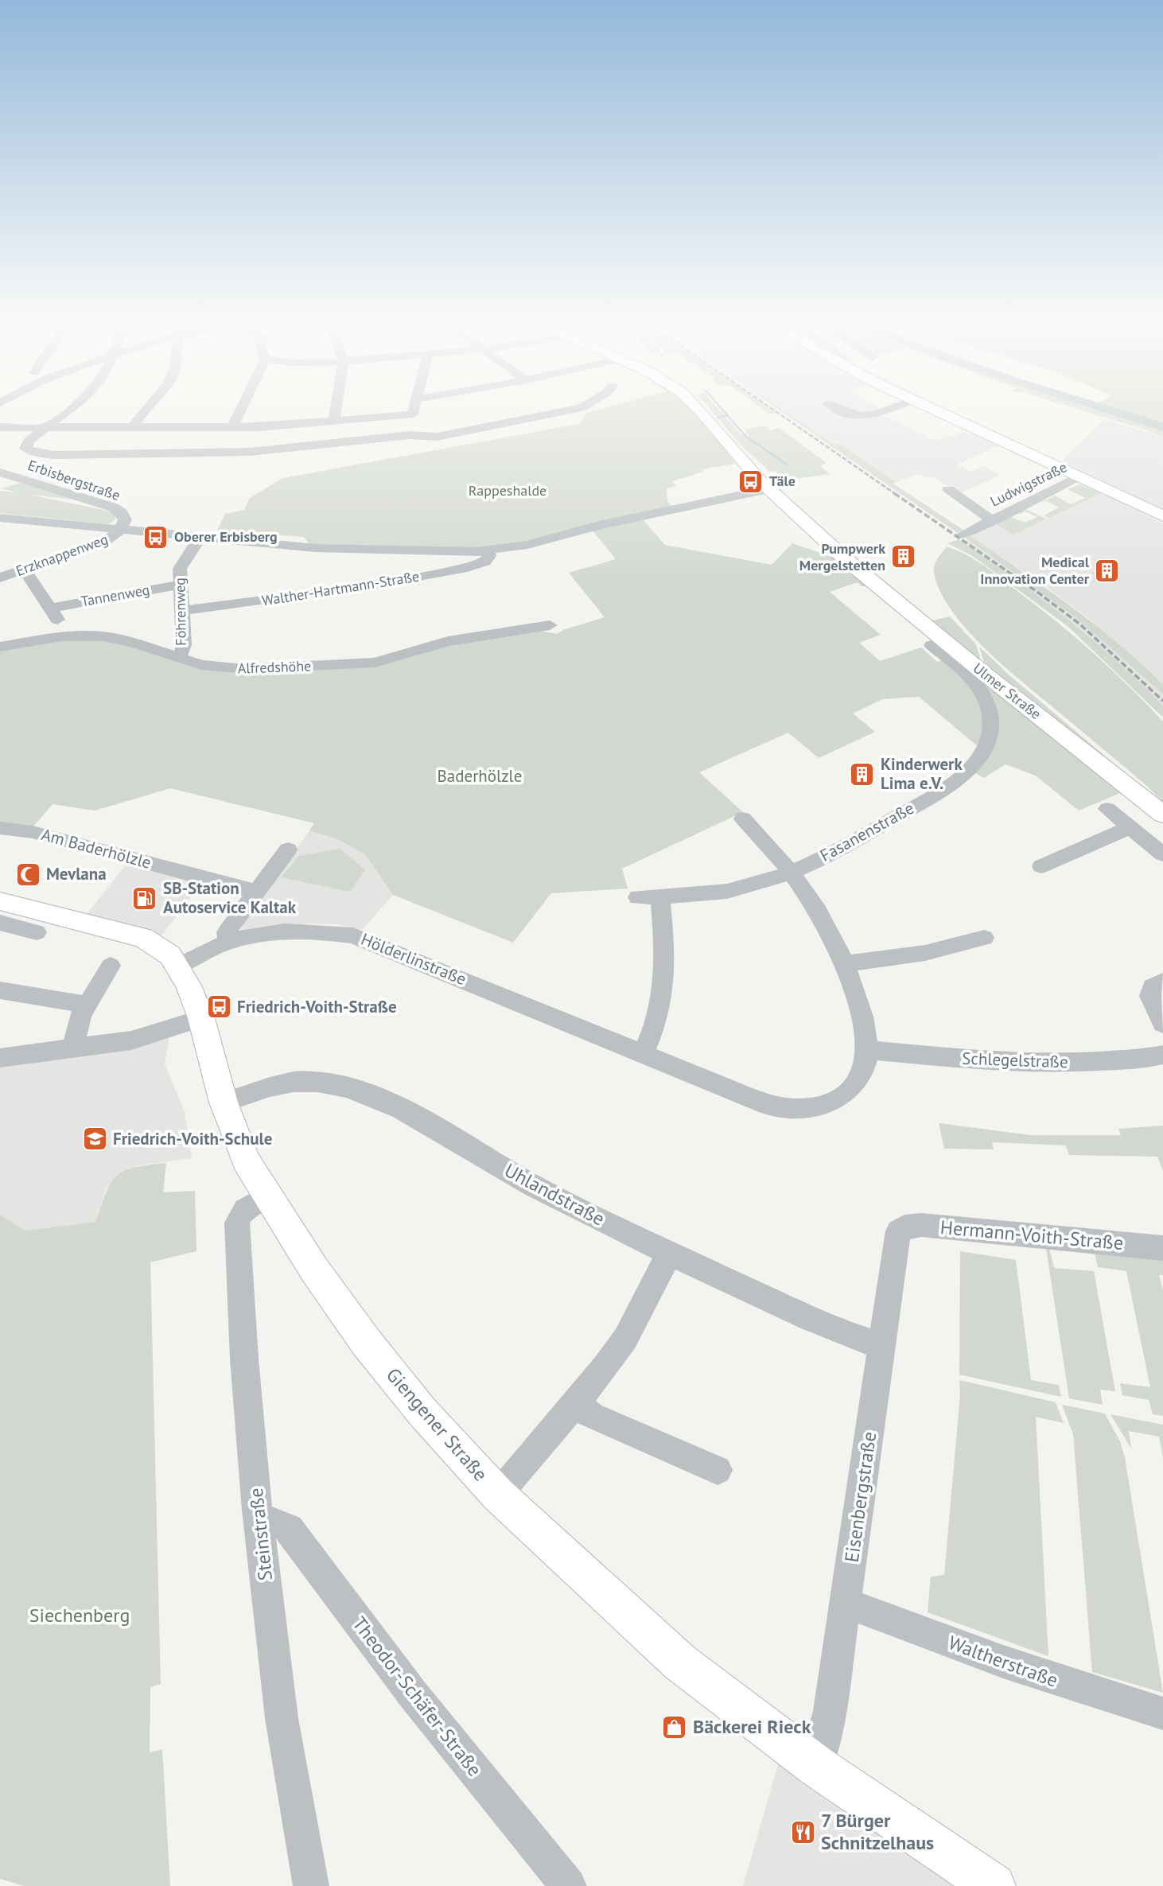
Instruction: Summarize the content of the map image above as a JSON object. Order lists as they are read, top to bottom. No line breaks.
{"streets":{"main road":["Ulmer Straße","Giengener Straße"],"street":["Erbisbergstraße","Ludwigstraße","Erzknappenweg","Walther-Hartmann-Straße","Tannenweg","Föhrenweg","Alfredshöhe","Fasanenstraße","Am Baderhölzle","Hölderlinstraße","Schlegelstraße","Uhlandstraße","Hermann-Voith-Straße","Eisenbergstraße","Steinstraße","Waltherstraße","Theodor-Schäfer-Straße"]},"crossings":[["Erbisbergstraße","Erzknappenweg"],["Walther-Hartmann-Straße","Föhrenweg"],["Tannenweg","Föhrenweg"],["Föhrenweg","Alfredshöhe"],["Fasanenstraße","Hölderlinstraße"],["Hölderlinstraße","Schlegelstraße"],["Hölderlinstraße","Giengener Straße"],["Uhlandstraße","Giengener Straße"],["Uhlandstraße","Eisenbergstraße"],["Hermann-Voith-Straße","Eisenbergstraße"],["Giengener Straße","Eisenbergstraße"],["Giengener Straße","Steinstraße"],["Eisenbergstraße","Waltherstraße"],["Steinstraße","Theodor-Schäfer-Straße"]],"parks":["Rappeshalde","Baderhölzle","Siechenberg"],"places":{"bus stop":["Täle","Oberer Erbisberg","Friedrich-Voith-Straße"],"building":["Pumpwerk Mergelstetten","Medical Innovation Center","Kinderwerk Lima e.V."],"mosque":["Mevlana"],"fuel station":["SB-Station Autoservice Kaltak"],"school or university":["Friedrich-Voith-Schule"],"shop":["Bäckerei Rieck"],"restaurant":["7 Bürger Schnitzelhaus"]}}
